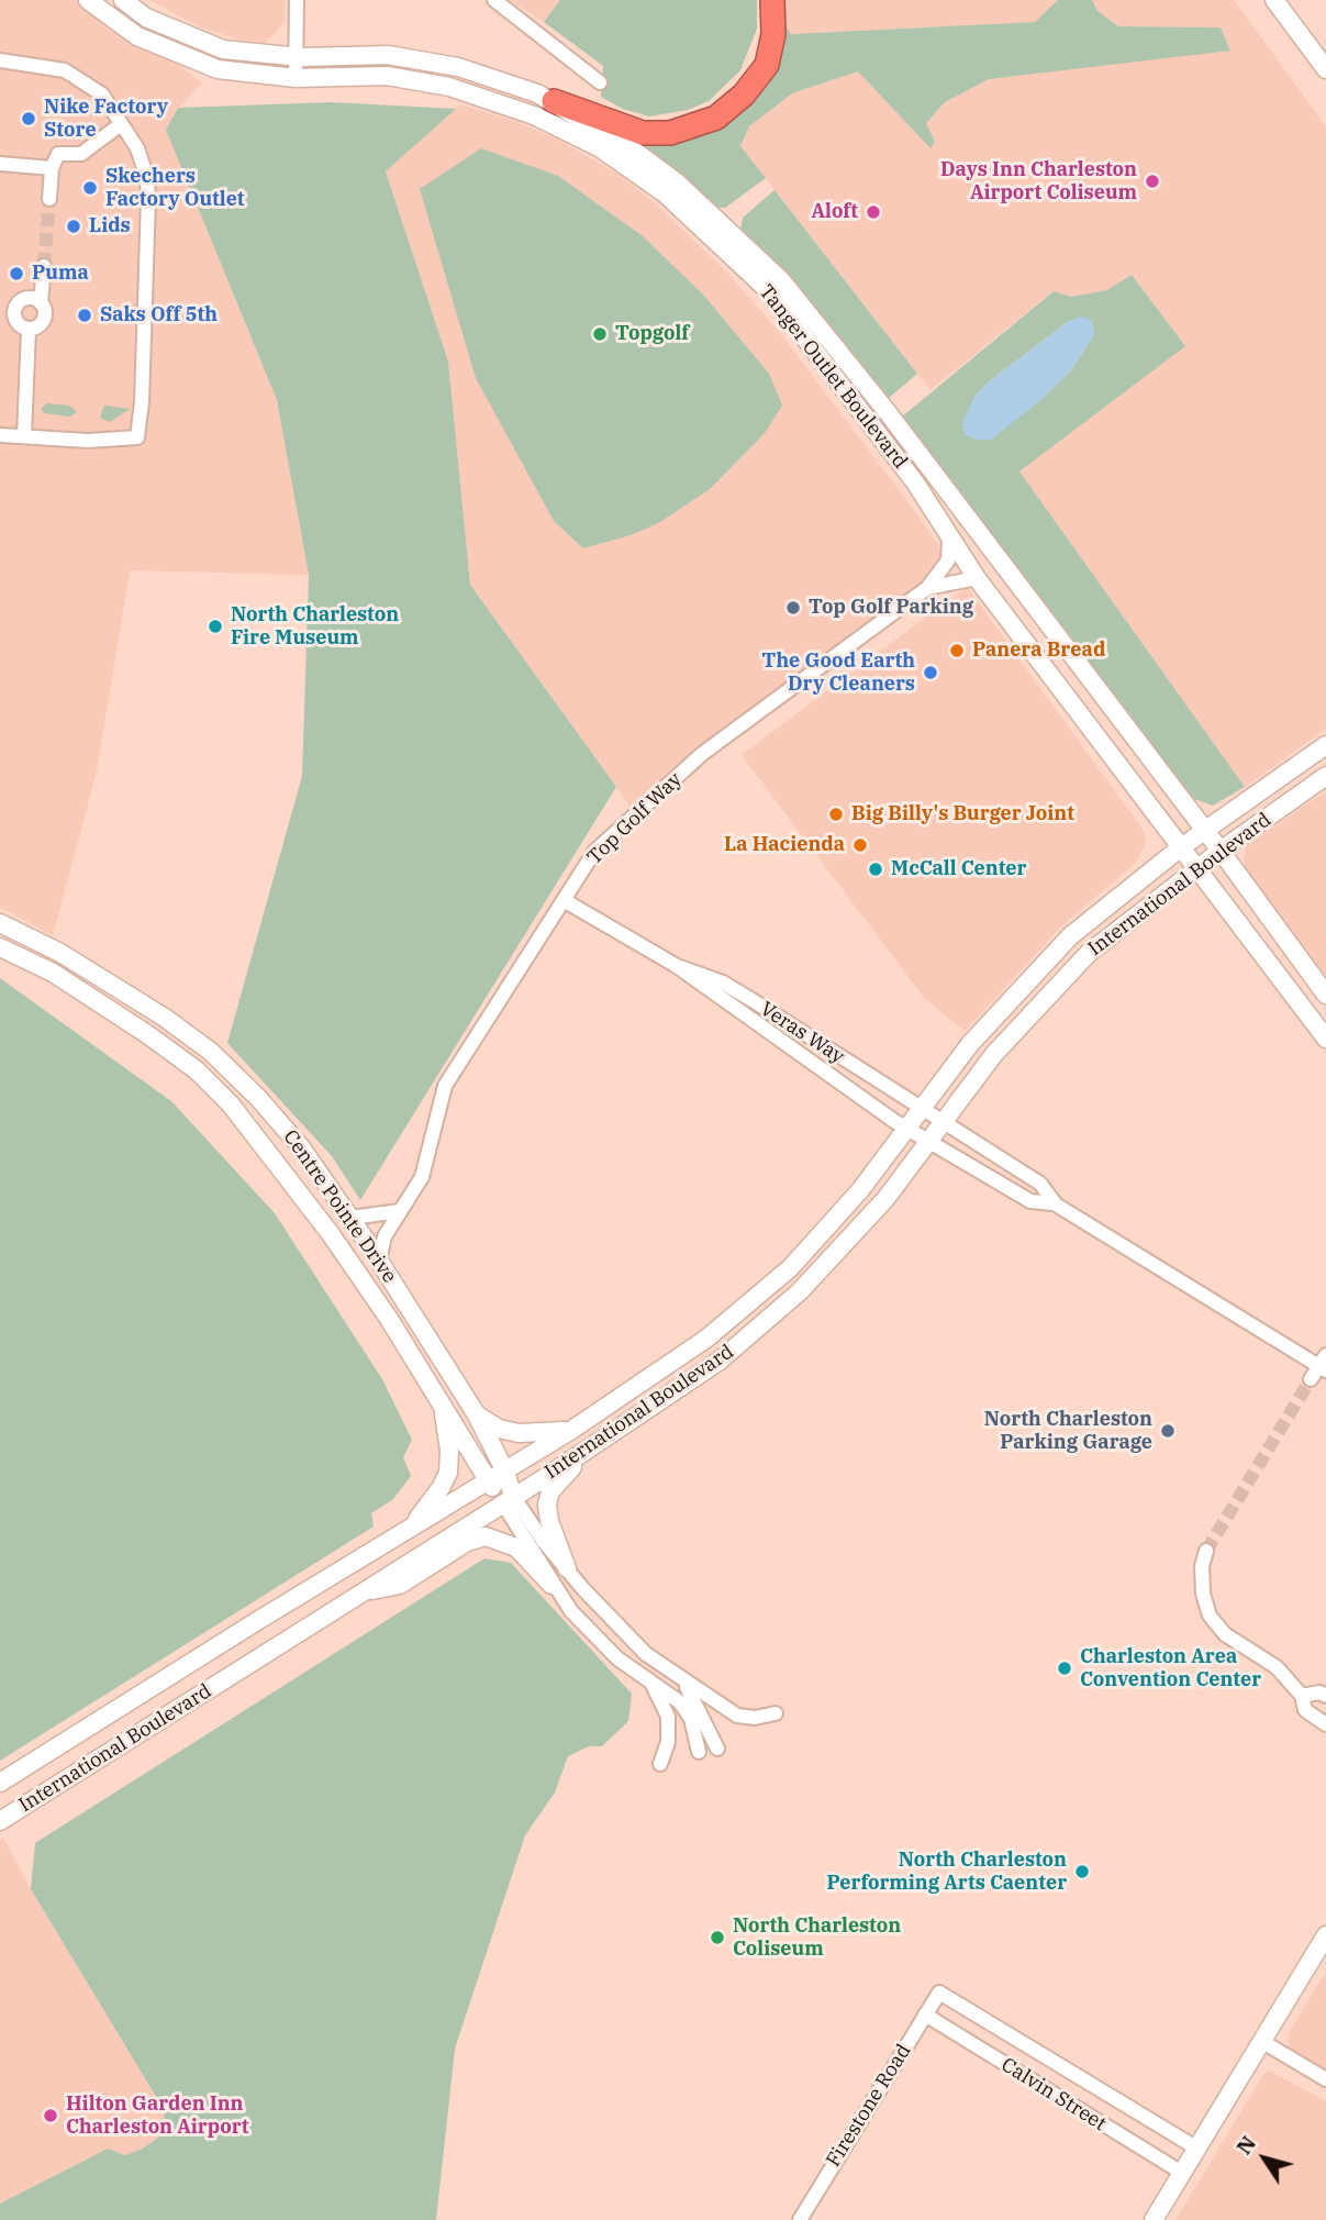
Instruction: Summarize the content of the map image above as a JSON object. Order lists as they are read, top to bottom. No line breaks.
{"streets":{"street":["Tanger Outlet Boulevard","Top Golf Way","International Boulevard","Veras Way","Centre Pointe Drive","Calvin Street","Firestone Road"]},"crossings":[["Tanger Outlet Boulevard","Top Golf Way"],["Tanger Outlet Boulevard","International Boulevard"],["Top Golf Way","Veras Way"],["Top Golf Way","Centre Pointe Drive"],["International Boulevard","Veras Way"],["International Boulevard","Centre Pointe Drive"],["Calvin Street","Firestone Road"]],"places":["Nike Factory Store","Days Inn Charleston Airport Coliseum","Skechers Factory Outlet","Aloft","Lids","Puma","Saks Off 5th","Topgolf","Top Golf Parking","North Charleston Fire Museum","Panera Bread","The Good Earth Dry Cleaners","Big Billy's Burger Joint","La Hacienda","McCall Center","North Charleston Parking Garage","Charleston Area Convention Center","North Charleston Performing Arts Caenter","North Charleston Coliseum","Hilton Garden Inn Charleston Airport"],"north":"top left"}
